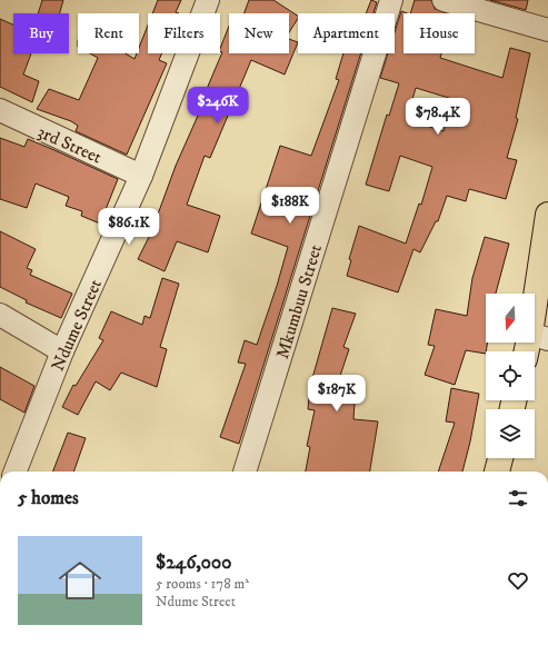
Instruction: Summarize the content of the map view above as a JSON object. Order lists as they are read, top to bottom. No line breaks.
{"streets":{"street":["3rd Street","Mkumbuu Street","Ndume Street"]},"crossings":[["3rd Street","Ndume Street"]],"north":"bottom","page":{"chip":["Buy","Rent","Filters","New","Apartment","House"],"price":["$246K","$78.4K","$188K","$86.1K","$187K"],"heading":"5 homes","list":[{"name":"$246,000","note":"5 rooms · 178 m² · Ndume Street"}]}}
